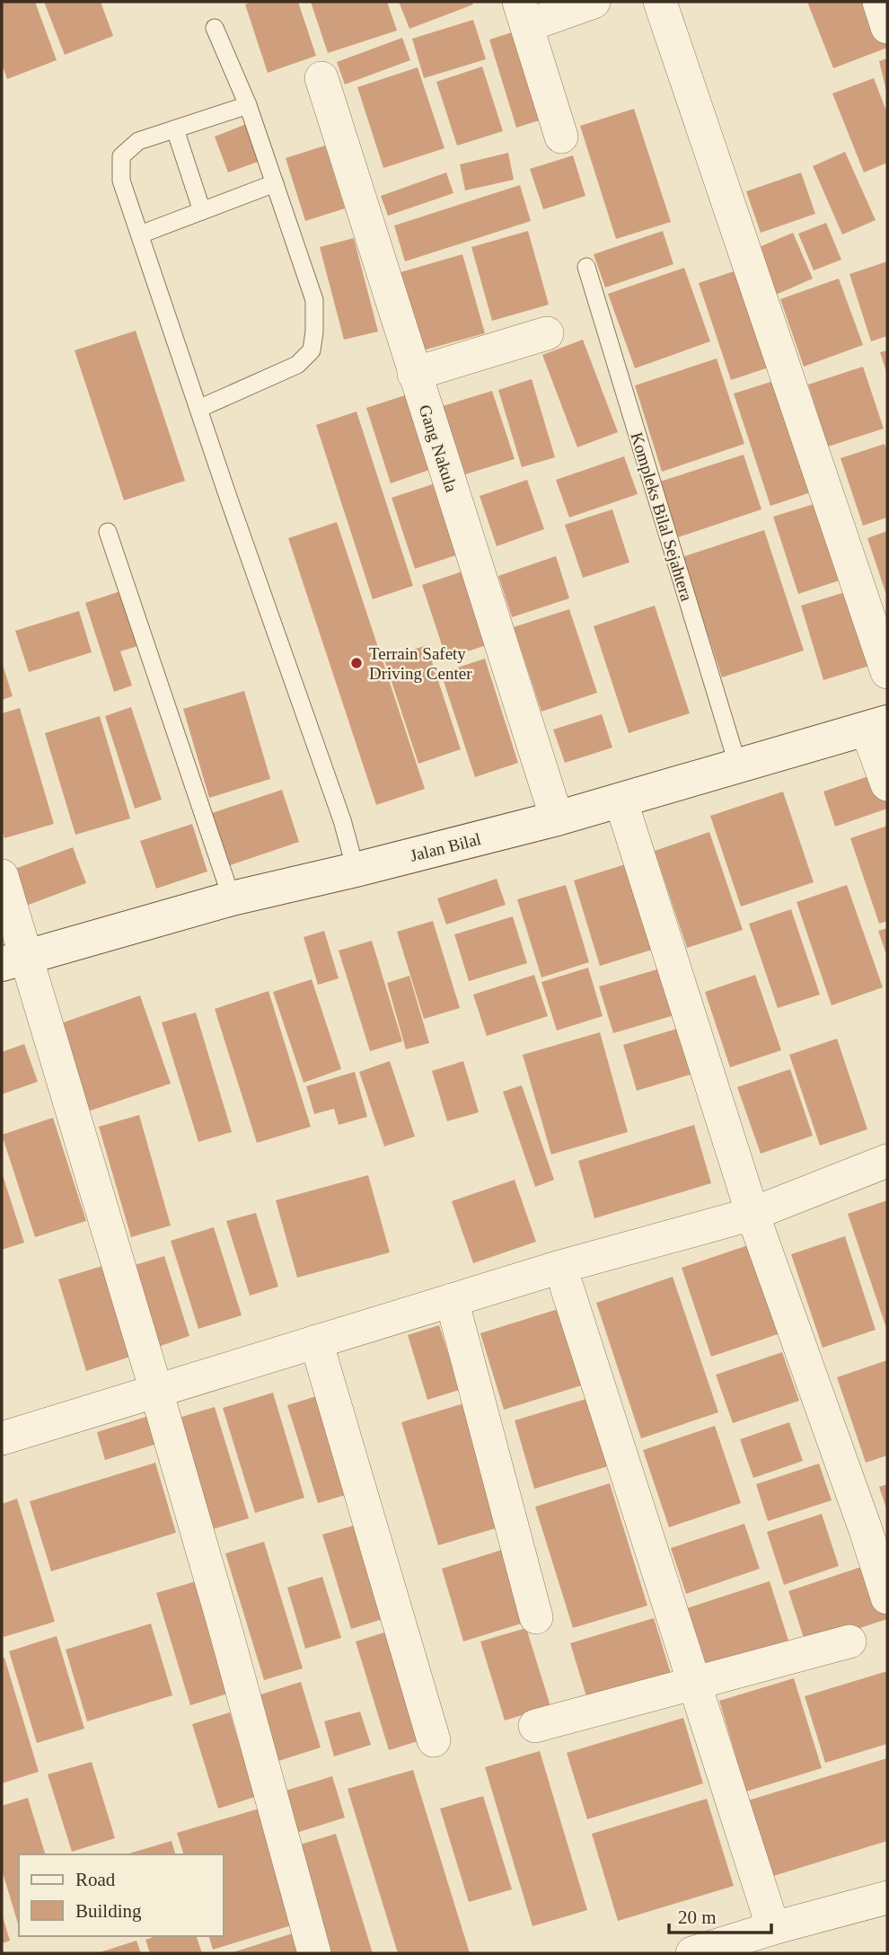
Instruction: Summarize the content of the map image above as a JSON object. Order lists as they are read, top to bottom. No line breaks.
{"streets":{"main road":["Jalan Bilal"],"street":["Gang Nakula"],"lane":["Kompleks Bilal Sejahtera"]},"crossings":[["Gang Nakula","Jalan Bilal"],["Kompleks Bilal Sejahtera","Jalan Bilal"]],"places":["Terrain Safety Driving Center"],"legend":["Road","Building"],"scale_bar":"20 m"}
